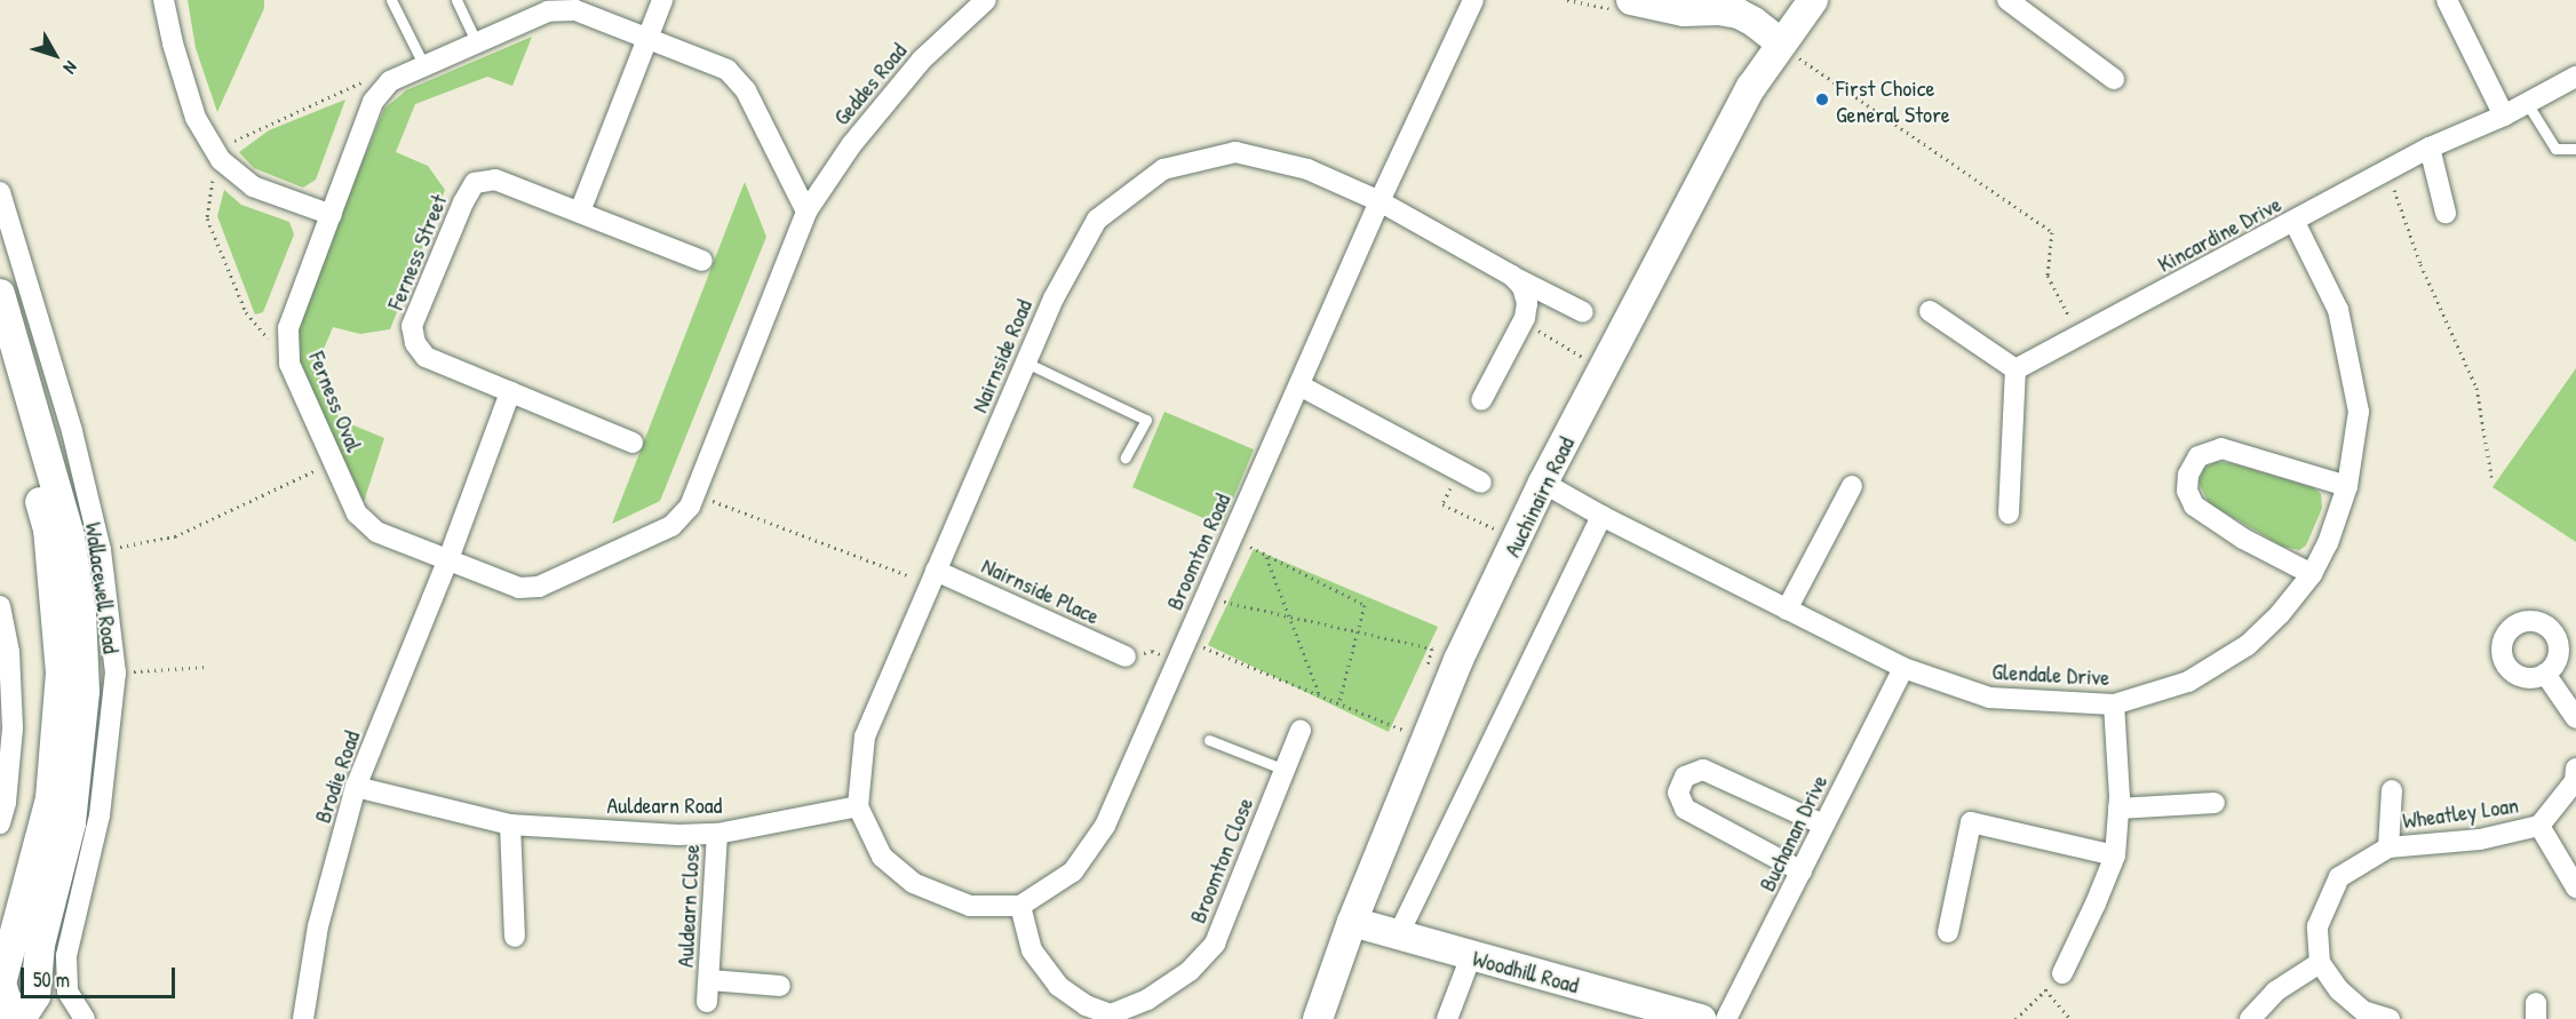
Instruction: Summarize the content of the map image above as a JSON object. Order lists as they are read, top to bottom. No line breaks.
{"streets":{"street":["Geddes Road","Kincardine Drive","Ferness Street","Nairnside Road","Ferness Oval","Auchinairn Road","Broomton Road","Wallacewell Road","Nairnside Place","Glendale Drive","Brodie Road","Auldearn Road","Wheatley Loan","Buchanan Drive","Broomton Close","Auldearn Close","Woodhill Road"]},"crossings":[["Geddes Road","Ferness Oval"],["Kincardine Drive","Glendale Drive"],["Nairnside Road","Broomton Road"],["Nairnside Road","Nairnside Place"],["Nairnside Road","Auldearn Road"],["Ferness Oval","Brodie Road"],["Auchinairn Road","Glendale Drive"],["Auchinairn Road","Woodhill Road"],["Broomton Road","Broomton Close"],["Glendale Drive","Buchanan Drive"],["Brodie Road","Auldearn Road"],["Auldearn Road","Auldearn Close"]],"places":["First Choice General Store"],"scale_bar":"50 m","north":"bottom right"}
